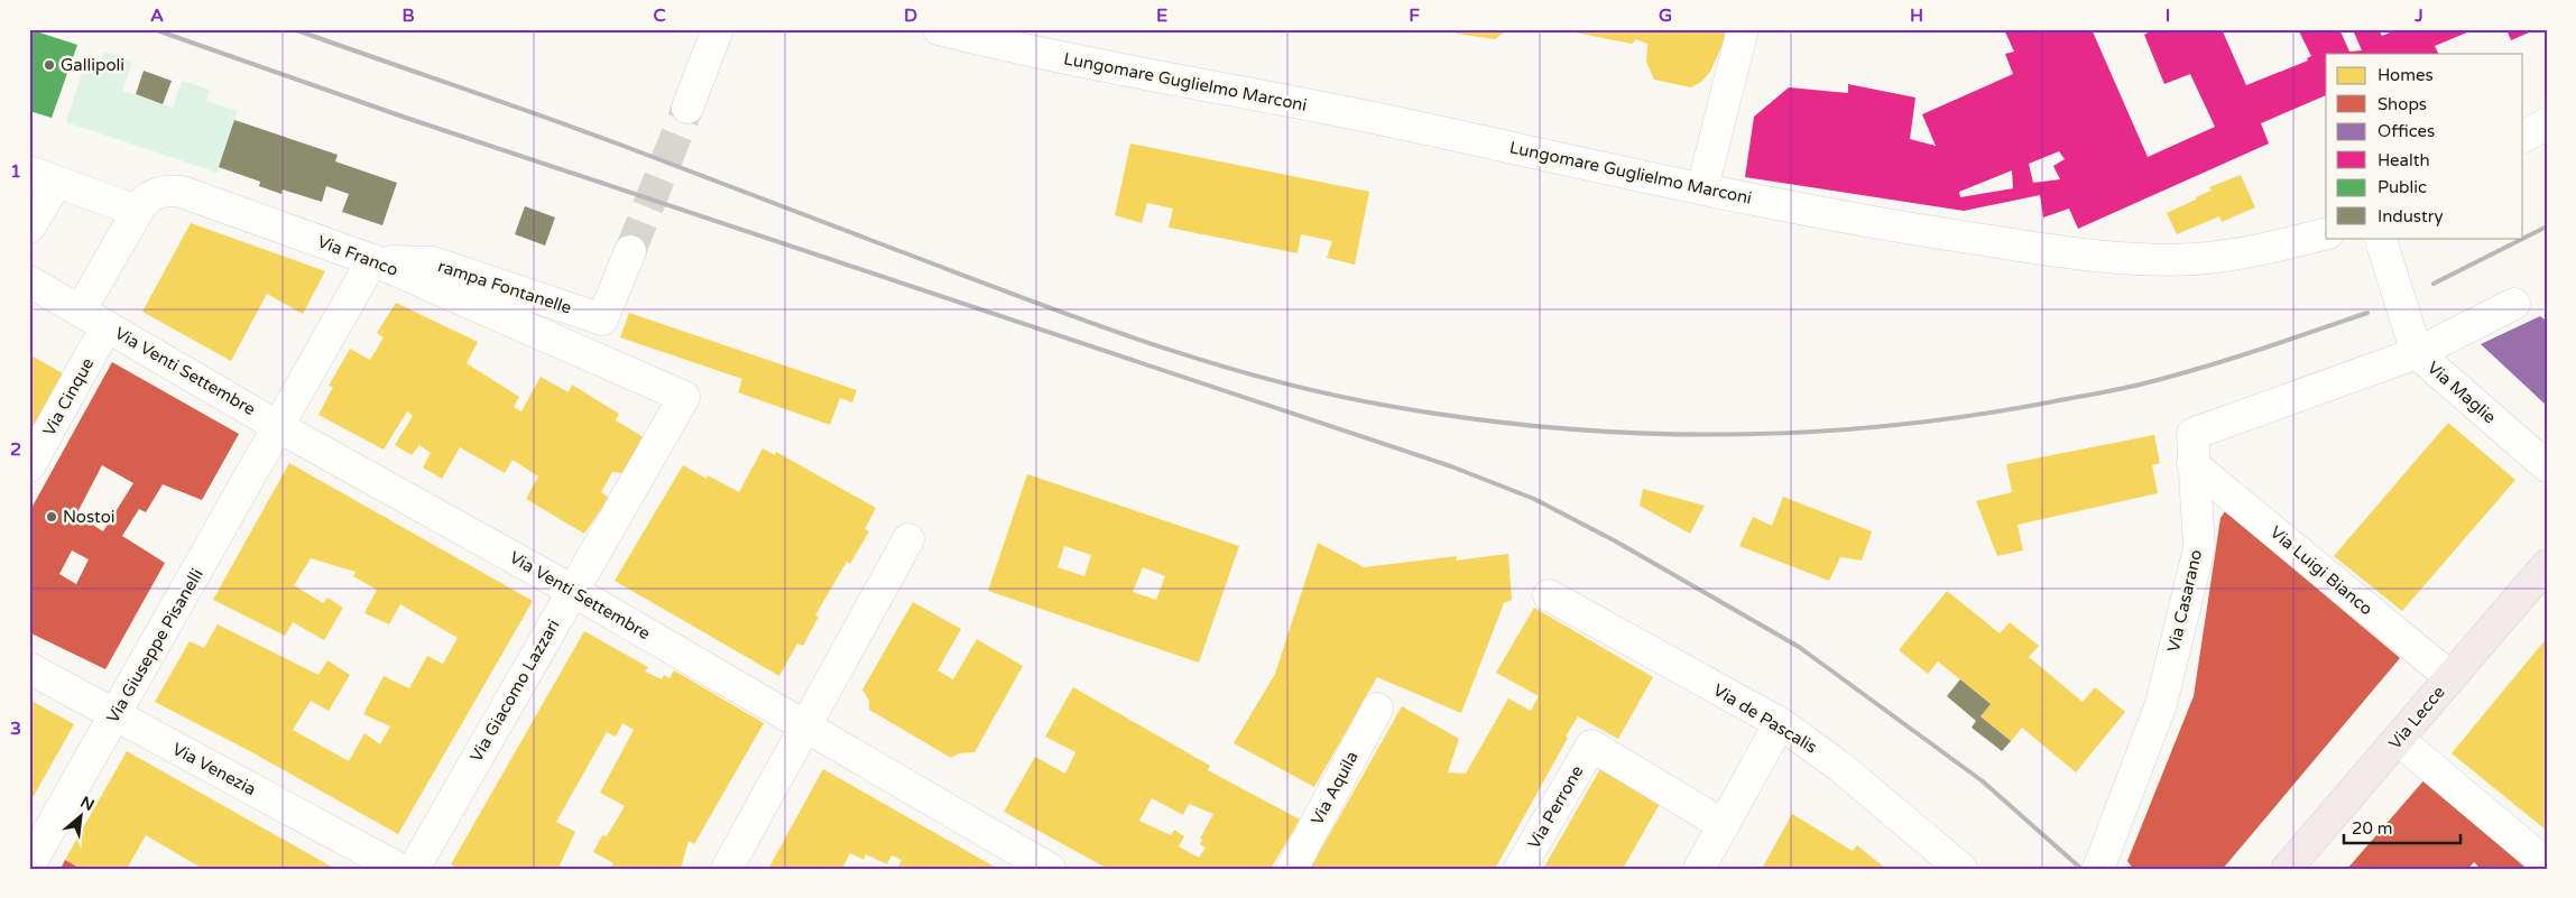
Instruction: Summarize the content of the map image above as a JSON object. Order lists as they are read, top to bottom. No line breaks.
{"streets":{"main road":["Via Lecce"],"street":["Lungomare Guglielmo Marconi","Via Franco","rampa Fontanelle","Via Venti Settembre","Via Maglie","Via Cinque","Via Luigi Bianco","Via Casarano","Via Giuseppe Pisanelli","Via Giacomo Lazzari","Via de Pascalis","Via Venezia","Via Aquila","Via Perrone"]},"crossings":[["Via Franco","rampa Fontanelle"],["Via Franco","Via Venti Settembre"],["Via Franco","Via Giuseppe Pisanelli"],["Via Franco","Via Giacomo Lazzari"],["rampa Fontanelle","Via Giuseppe Pisanelli"],["Via Venti Settembre","Via Cinque"],["Via Venti Settembre","Via Giuseppe Pisanelli"],["Via Venti Settembre","Via Giacomo Lazzari"],["Via Maglie","Via Casarano"],["Via Luigi Bianco","Via Casarano"],["Via Luigi Bianco","Via Lecce"],["Via Giuseppe Pisanelli","Via Venezia"]],"places":["Gallipoli","Nostoi"],"legend":["Homes","Shops","Offices","Health","Public","Industry"],"scale_bar":"20 m","north":"top right","grid":{"columns":["A","B","C","D","E","F","G","H","I","J"],"rows":["1","2","3"]}}
